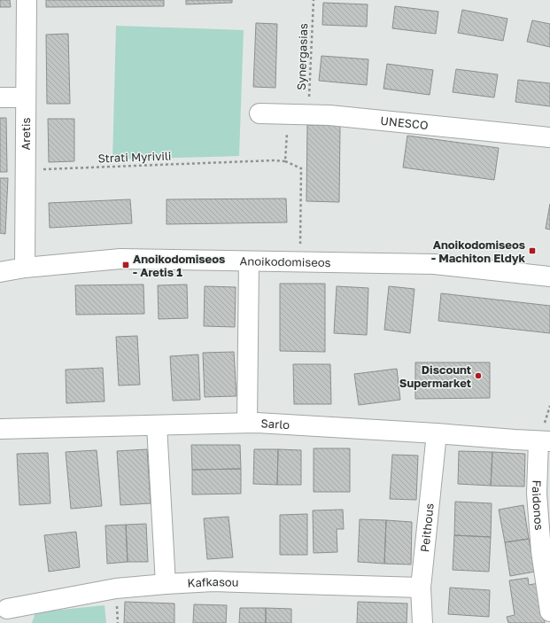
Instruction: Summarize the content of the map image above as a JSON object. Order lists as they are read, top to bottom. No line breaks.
{"streets":{"street":["UNESCO","Aretis","Anoikodomiseos","Sarlo","Faidonos","Peithous","Kafkasou"],"path":["Synergasias","Strati Myrivili"]},"crossings":[["Synergasias","UNESCO"],["Aretis","Strati Myrivili"],["Aretis","Anoikodomiseos"],["Sarlo","Faidonos"],["Sarlo","Peithous"],["Peithous","Kafkasou"]],"places":{"transit":["Anoikodomiseos - Machiton Eldyk","Anoikodomiseos - Aretis 1"],"other":["Discount Supermarket"]}}
